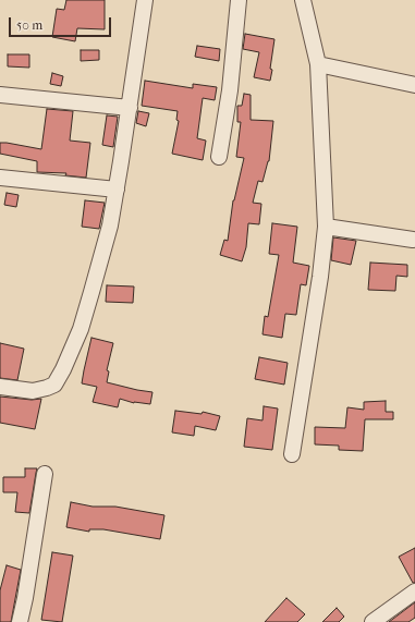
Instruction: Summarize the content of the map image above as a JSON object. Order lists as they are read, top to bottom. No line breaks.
{"scale_bar":"50 m"}
